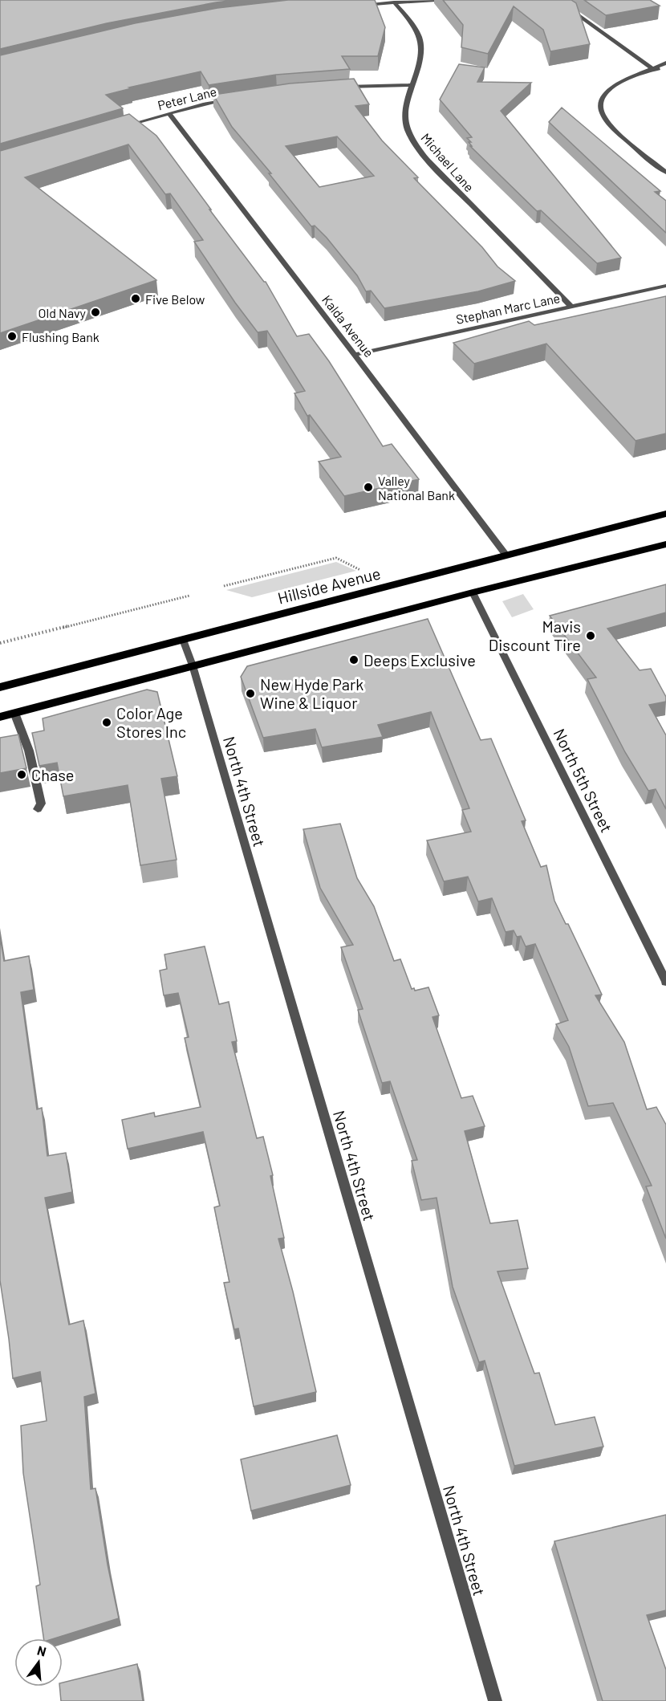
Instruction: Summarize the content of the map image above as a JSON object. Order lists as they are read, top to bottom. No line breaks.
{"streets":{"main road":["Hillside Avenue"],"street":["Peter Lane","Michael Lane","Stephan Marc Lane","Kalda Avenue","North 5th Street","North 4th Street"]},"crossings":[["Peter Lane","Kalda Avenue"],["Michael Lane","Stephan Marc Lane"],["Stephan Marc Lane","Kalda Avenue"],["Kalda Avenue","Hillside Avenue"],["Hillside Avenue","North 4th Street"]],"places":["Five Below","Old Navy","Flushing Bank","Valley National Bank","Mavis Discount Tire","Deeps Exclusive","New Hyde Park Wine & Liquor","Color Age Stores Inc","Chase"],"north":"top"}
